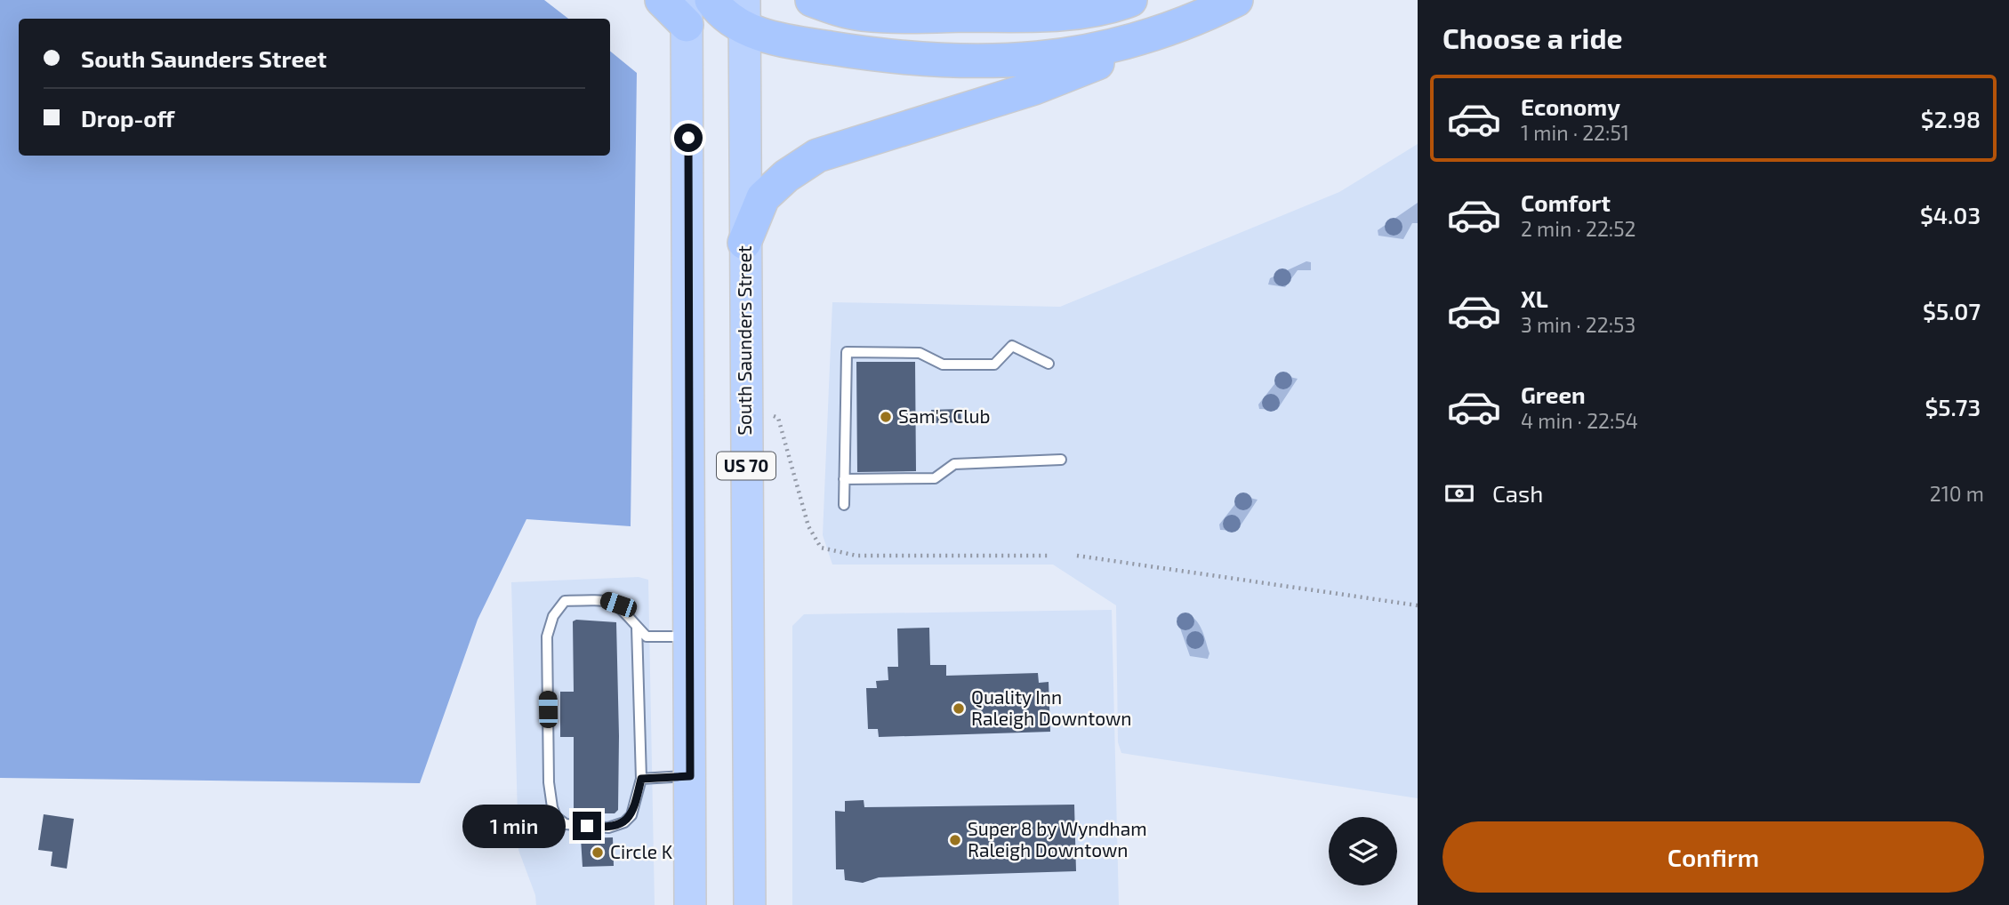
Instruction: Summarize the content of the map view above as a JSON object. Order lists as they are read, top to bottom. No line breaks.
{"streets":{"highway":["South Saunders Street","US 70"]},"places":["Sam's Club","Quality Inn Raleigh Downtown","Super 8 by Wyndham Raleigh Downtown","Circle K"],"page":{"heading":"Choose a ride","banner":["South Saunders Street","Drop-off"],"list":[{"name":"Economy","note":"1 min · 22:51","value":"$2.98"},{"name":"Comfort","note":"2 min · 22:52","value":"$4.03"},{"name":"XL","note":"3 min · 22:53","value":"$5.07"},{"name":"Green","note":"4 min · 22:54","value":"$5.73"}],"pay":["Cash","210 m"],"bubble":"1 min","buttons":"Confirm"}}
